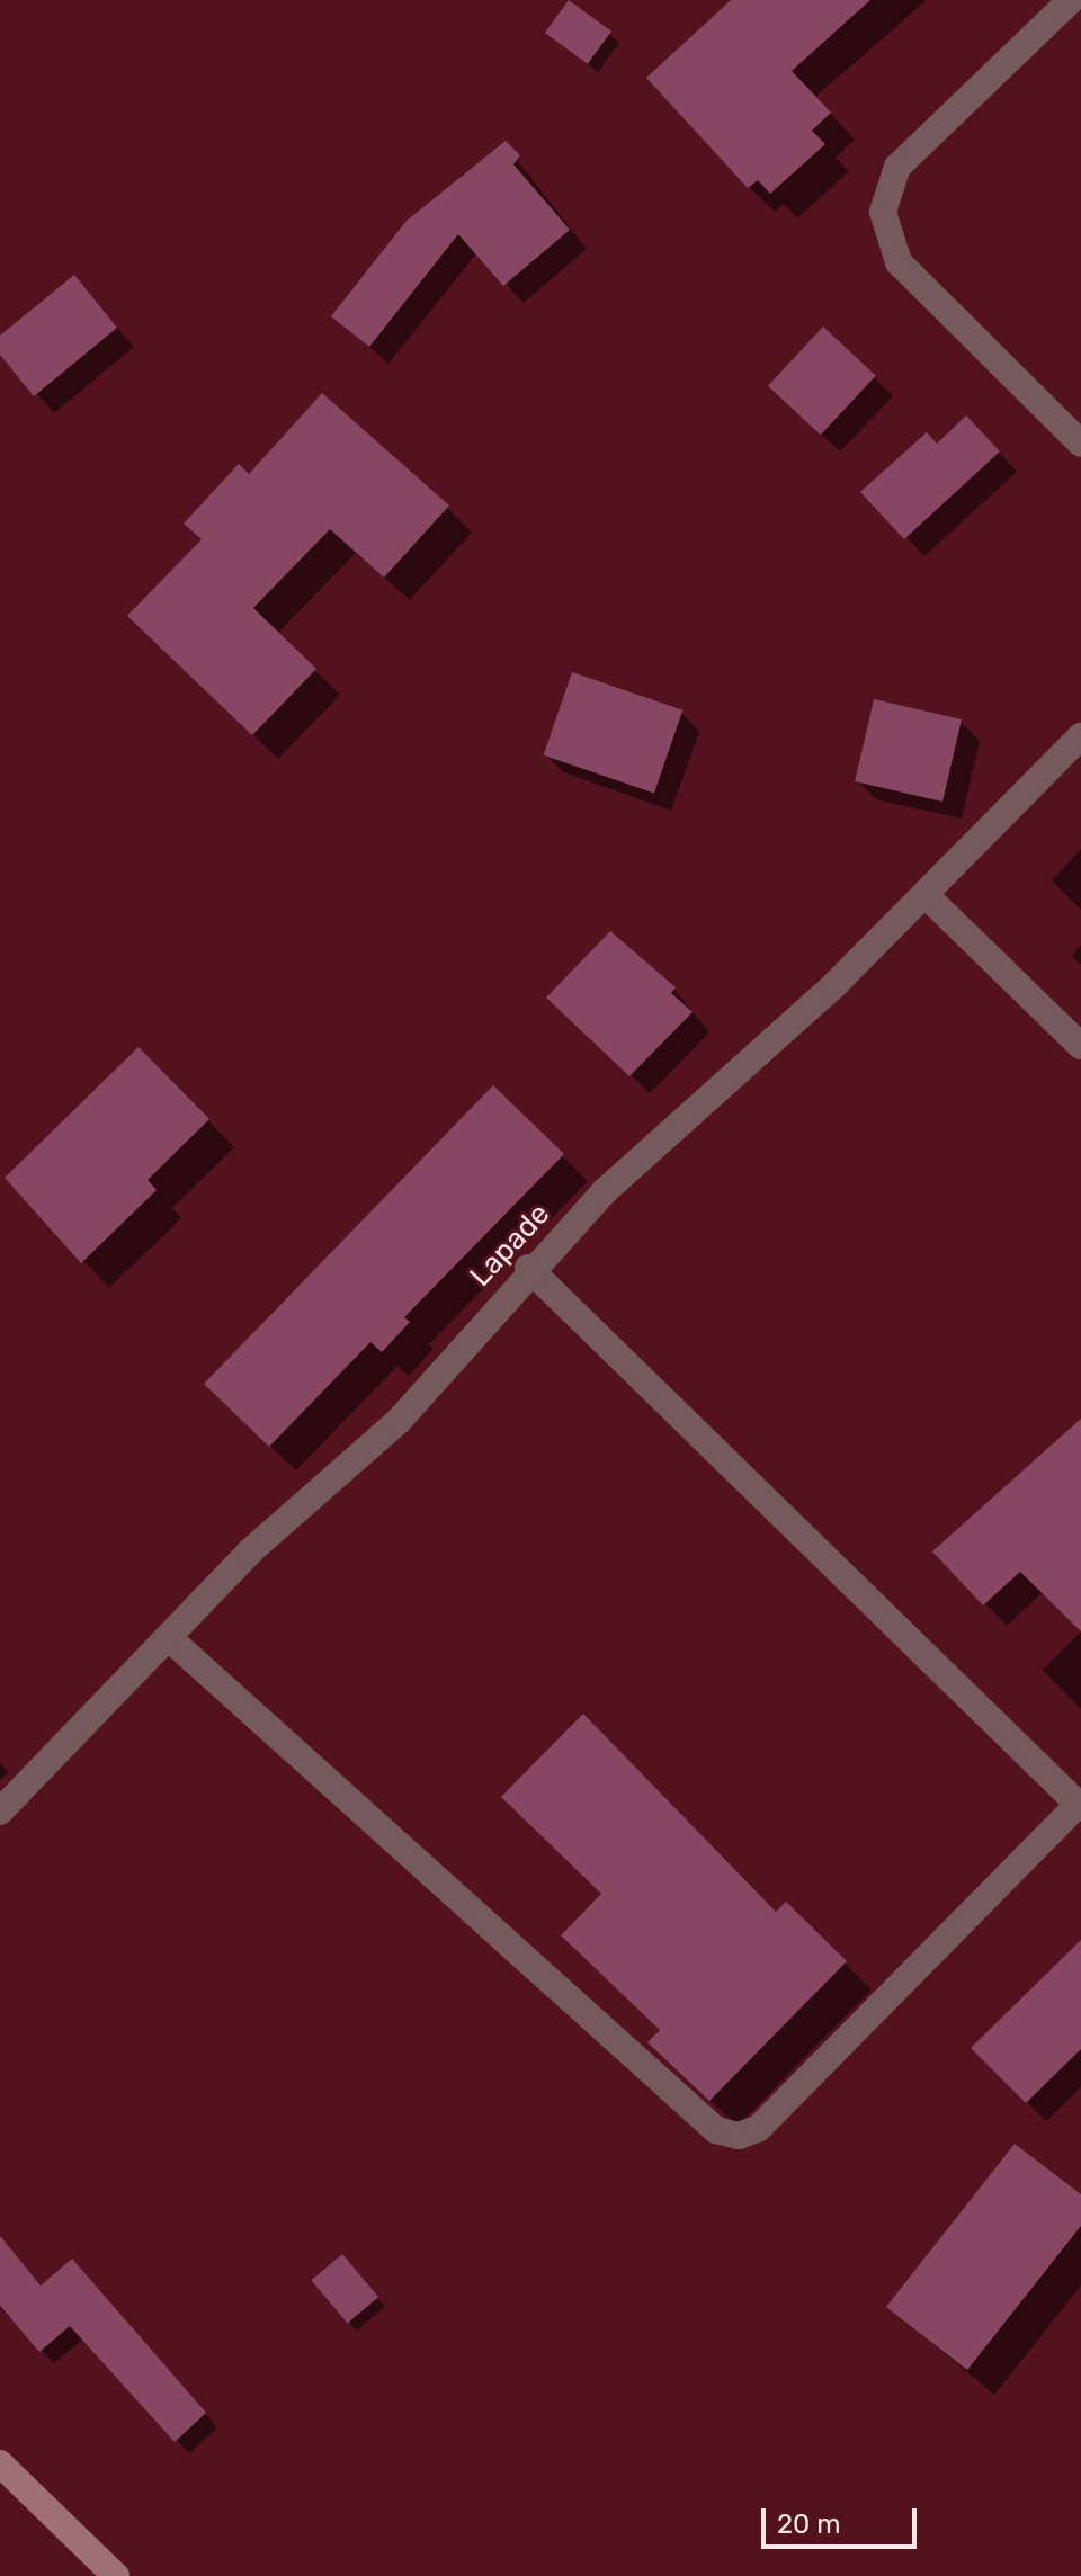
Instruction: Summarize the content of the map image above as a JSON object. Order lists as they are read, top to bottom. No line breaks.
{"streets":{"street":["Lapade"]},"scale_bar":"20 m"}
